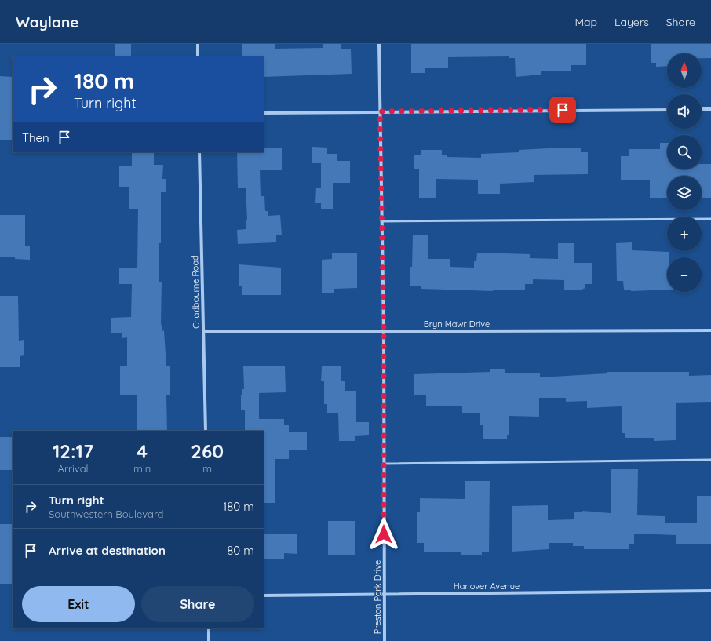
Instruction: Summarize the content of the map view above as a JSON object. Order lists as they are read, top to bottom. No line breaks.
{"streets":{"street":["Chadbourne Road","Bryn Mawr Drive","Hanover Avenue","Preston Park Drive"]},"crossings":[["Chadbourne Road","Bryn Mawr Drive"],["Bryn Mawr Drive","Preston Park Drive"],["Hanover Avenue","Preston Park Drive"]],"north":"top","page":{"header":"Waylane","nav":["Map","Layers","Share"],"map_buttons":["+","−"],"turn":["180 m","Turn right"],"then":"Then","eta":["12:17","Arrival","4","min","260","m"],"list":[{"name":"Turn right","note":"Southwestern Boulevard","value":"180 m"},{"name":"Arrive at destination","value":"80 m"}],"buttons":["Exit","Share"]}}
